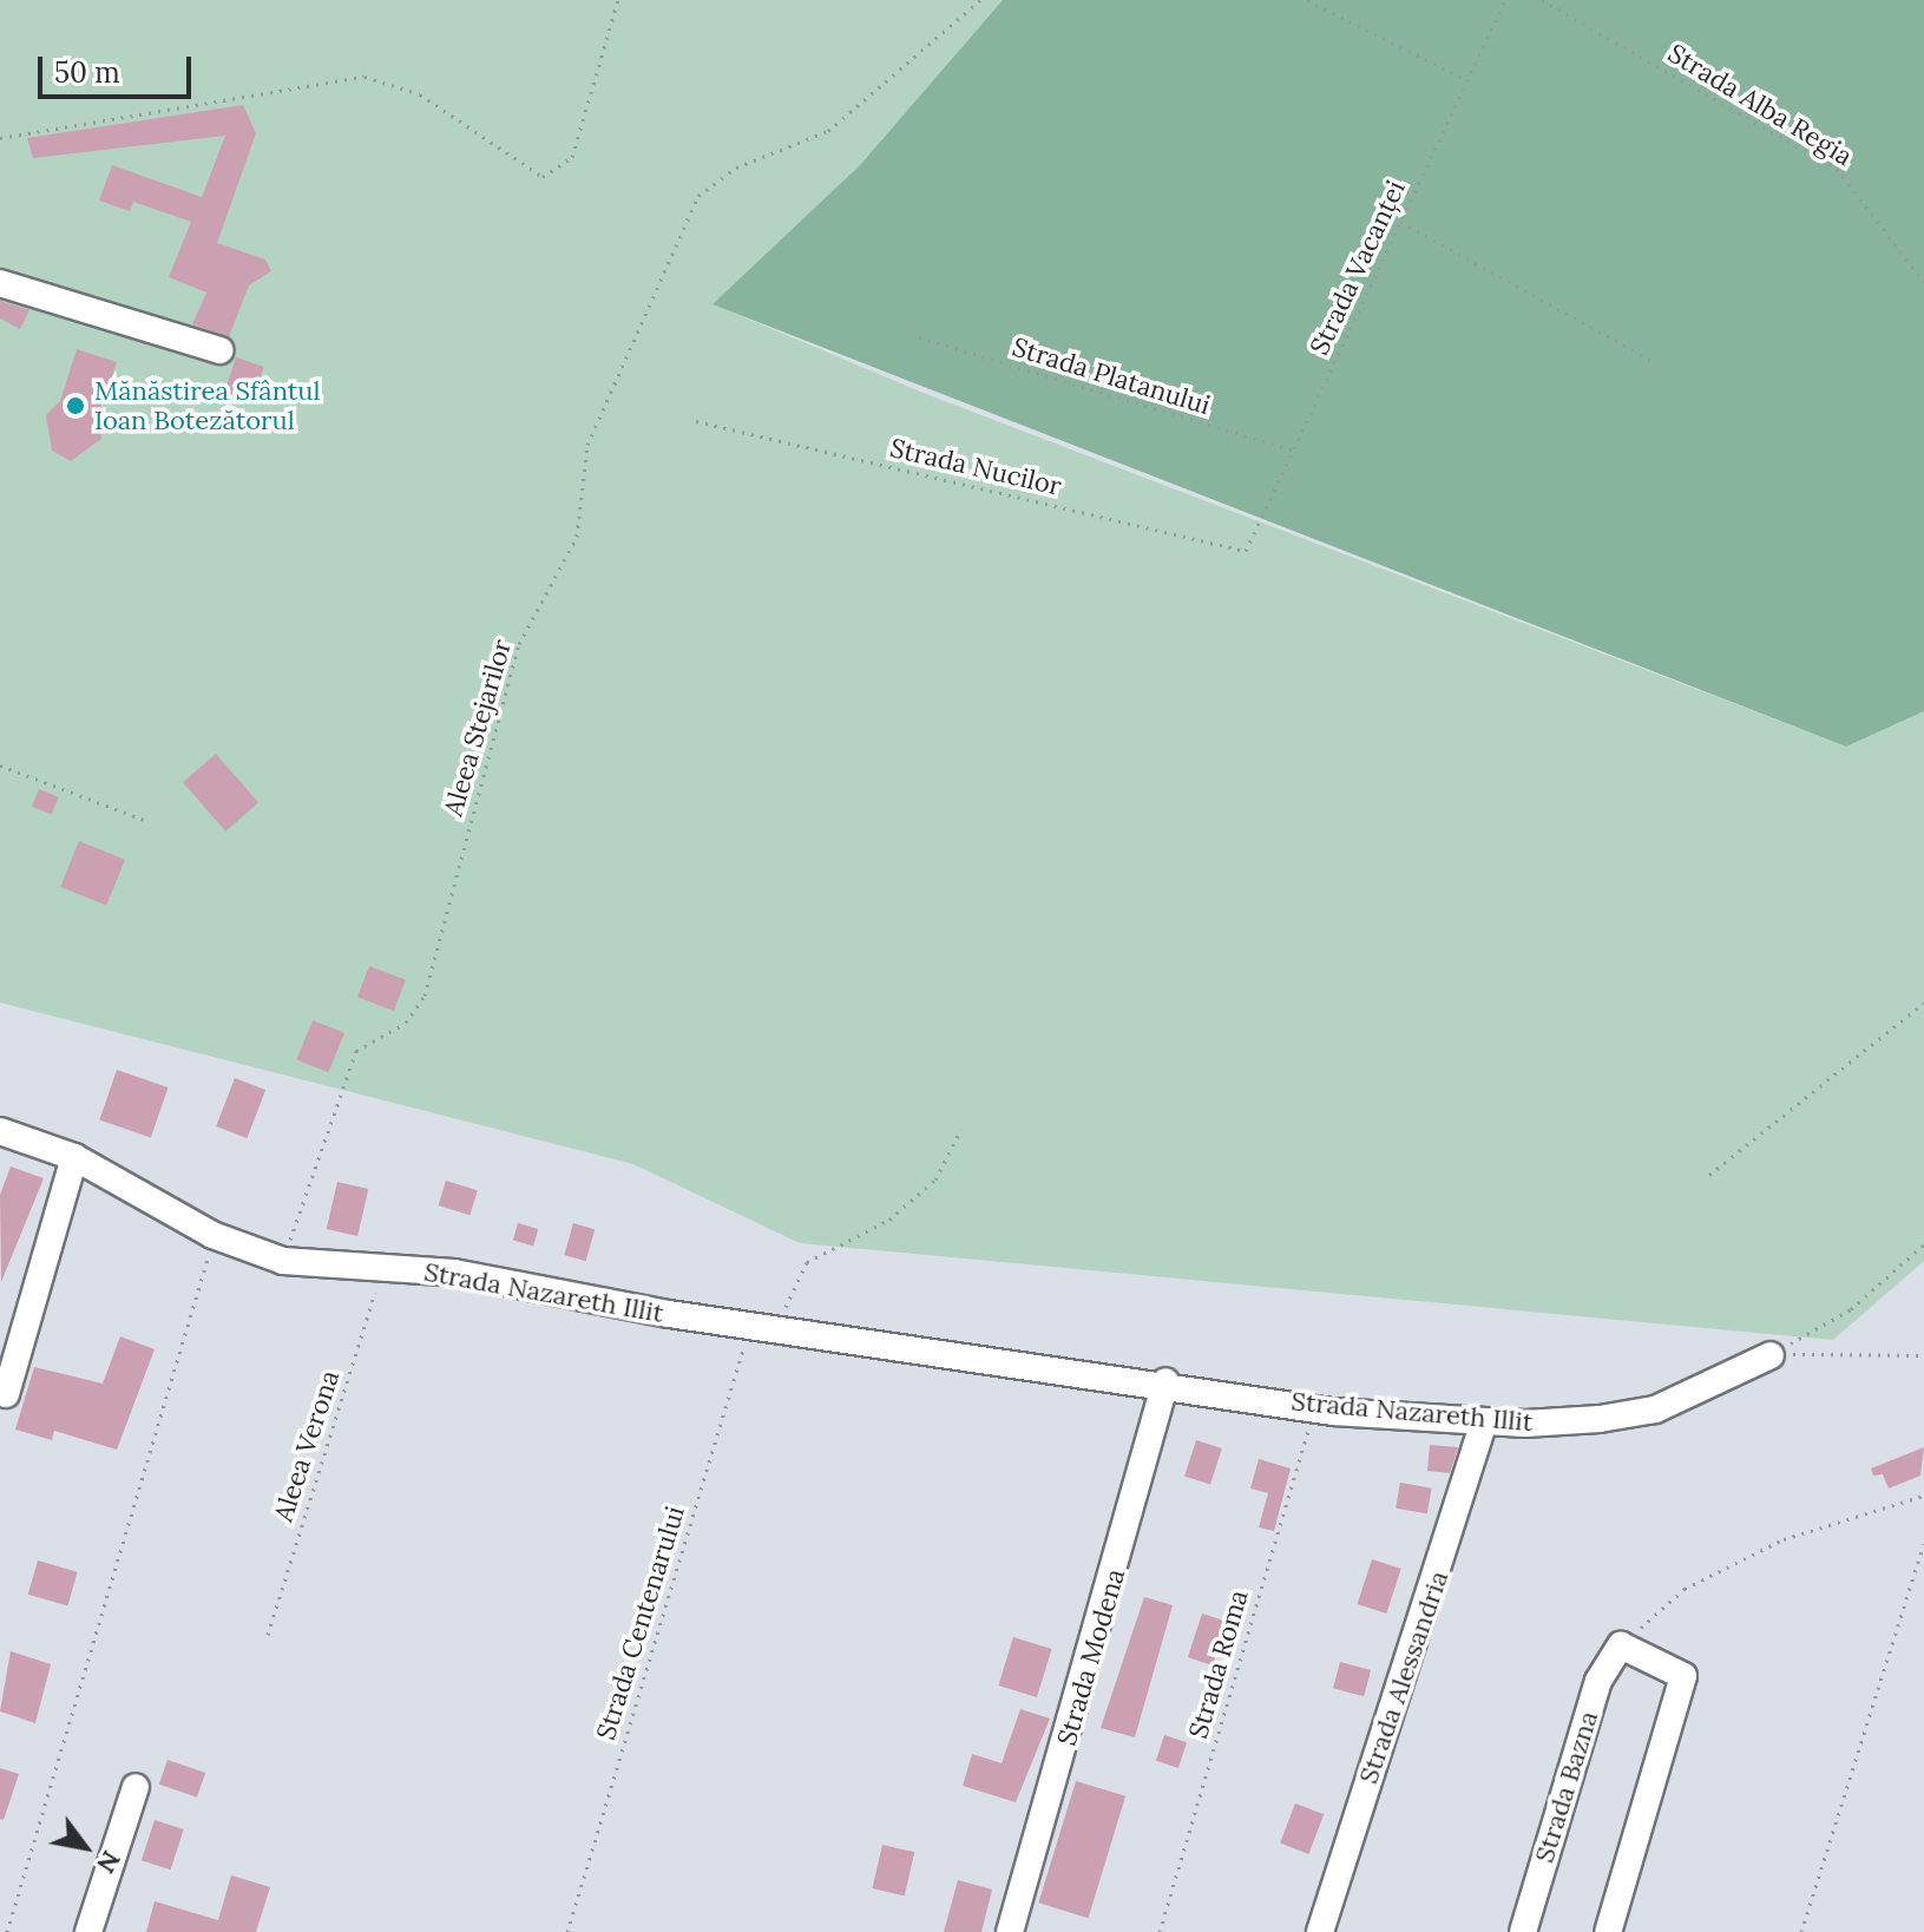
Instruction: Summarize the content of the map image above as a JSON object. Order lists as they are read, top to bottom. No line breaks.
{"streets":{"street":["Strada Nazareth Illit","Strada Modena","Strada Alessandria","Strada Bazna"],"path":["Strada Alba Regia","Strada Vacanței","Strada Platanului","Strada Nucilor","Aleea Stejarilor","Aleea Verona","Strada Centenarului","Strada Roma"]},"crossings":[["Strada Vacanței","Strada Platanului"],["Strada Vacanței","Strada Nucilor"],["Aleea Stejarilor","Strada Nazareth Illit"],["Strada Nazareth Illit","Aleea Verona"],["Strada Nazareth Illit","Strada Centenarului"],["Strada Nazareth Illit","Strada Modena"],["Strada Nazareth Illit","Strada Roma"],["Strada Nazareth Illit","Strada Alessandria"]],"places":["Mănăstirea Sfântul Ioan Botezătorul"],"scale_bar":"50 m","north":"bottom right"}
